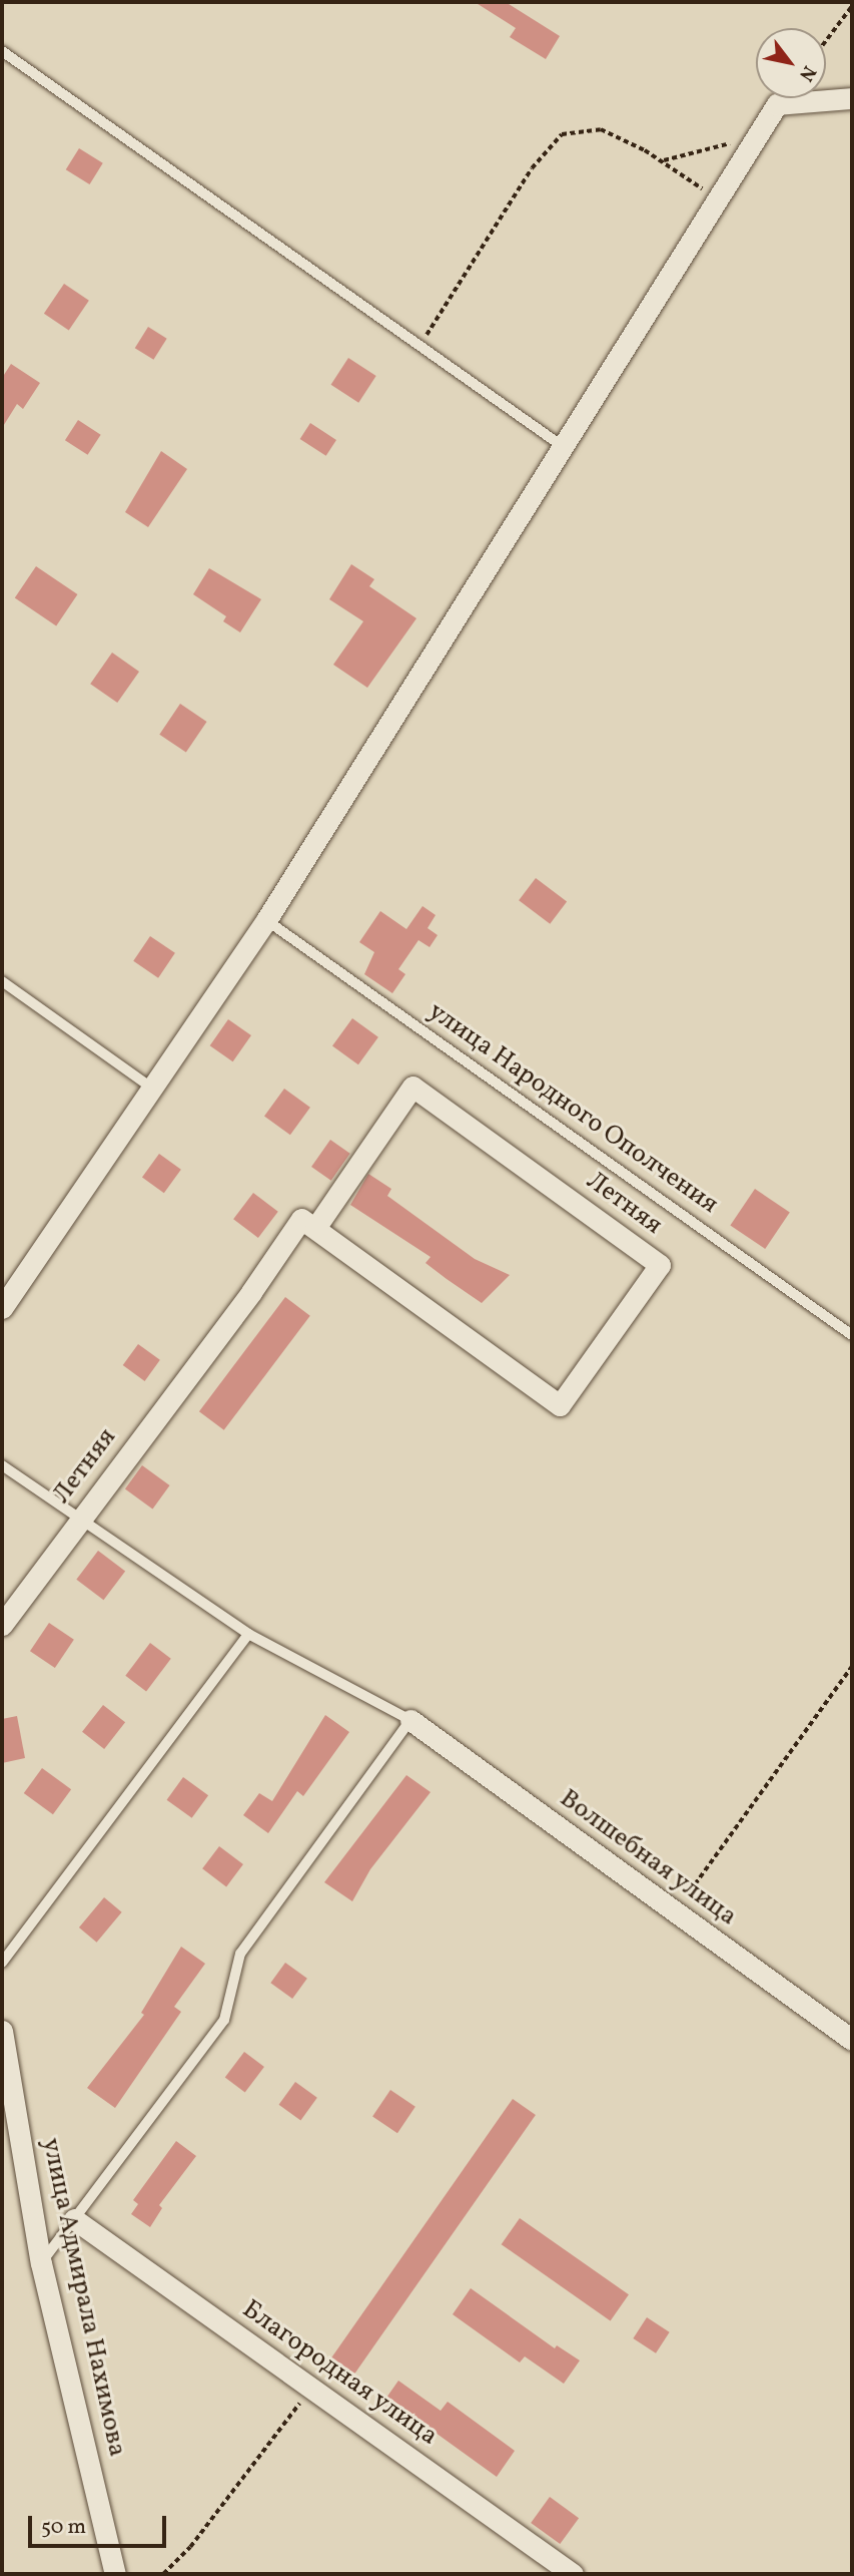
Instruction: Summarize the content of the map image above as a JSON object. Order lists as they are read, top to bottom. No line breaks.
{"streets":{"street":["Летняя","Волшебная улица","улица Адмирала Нахимова","Благородная улица"],"lane":["улица Народного Ополчения"]},"scale_bar":"50 m","north":"bottom right"}
